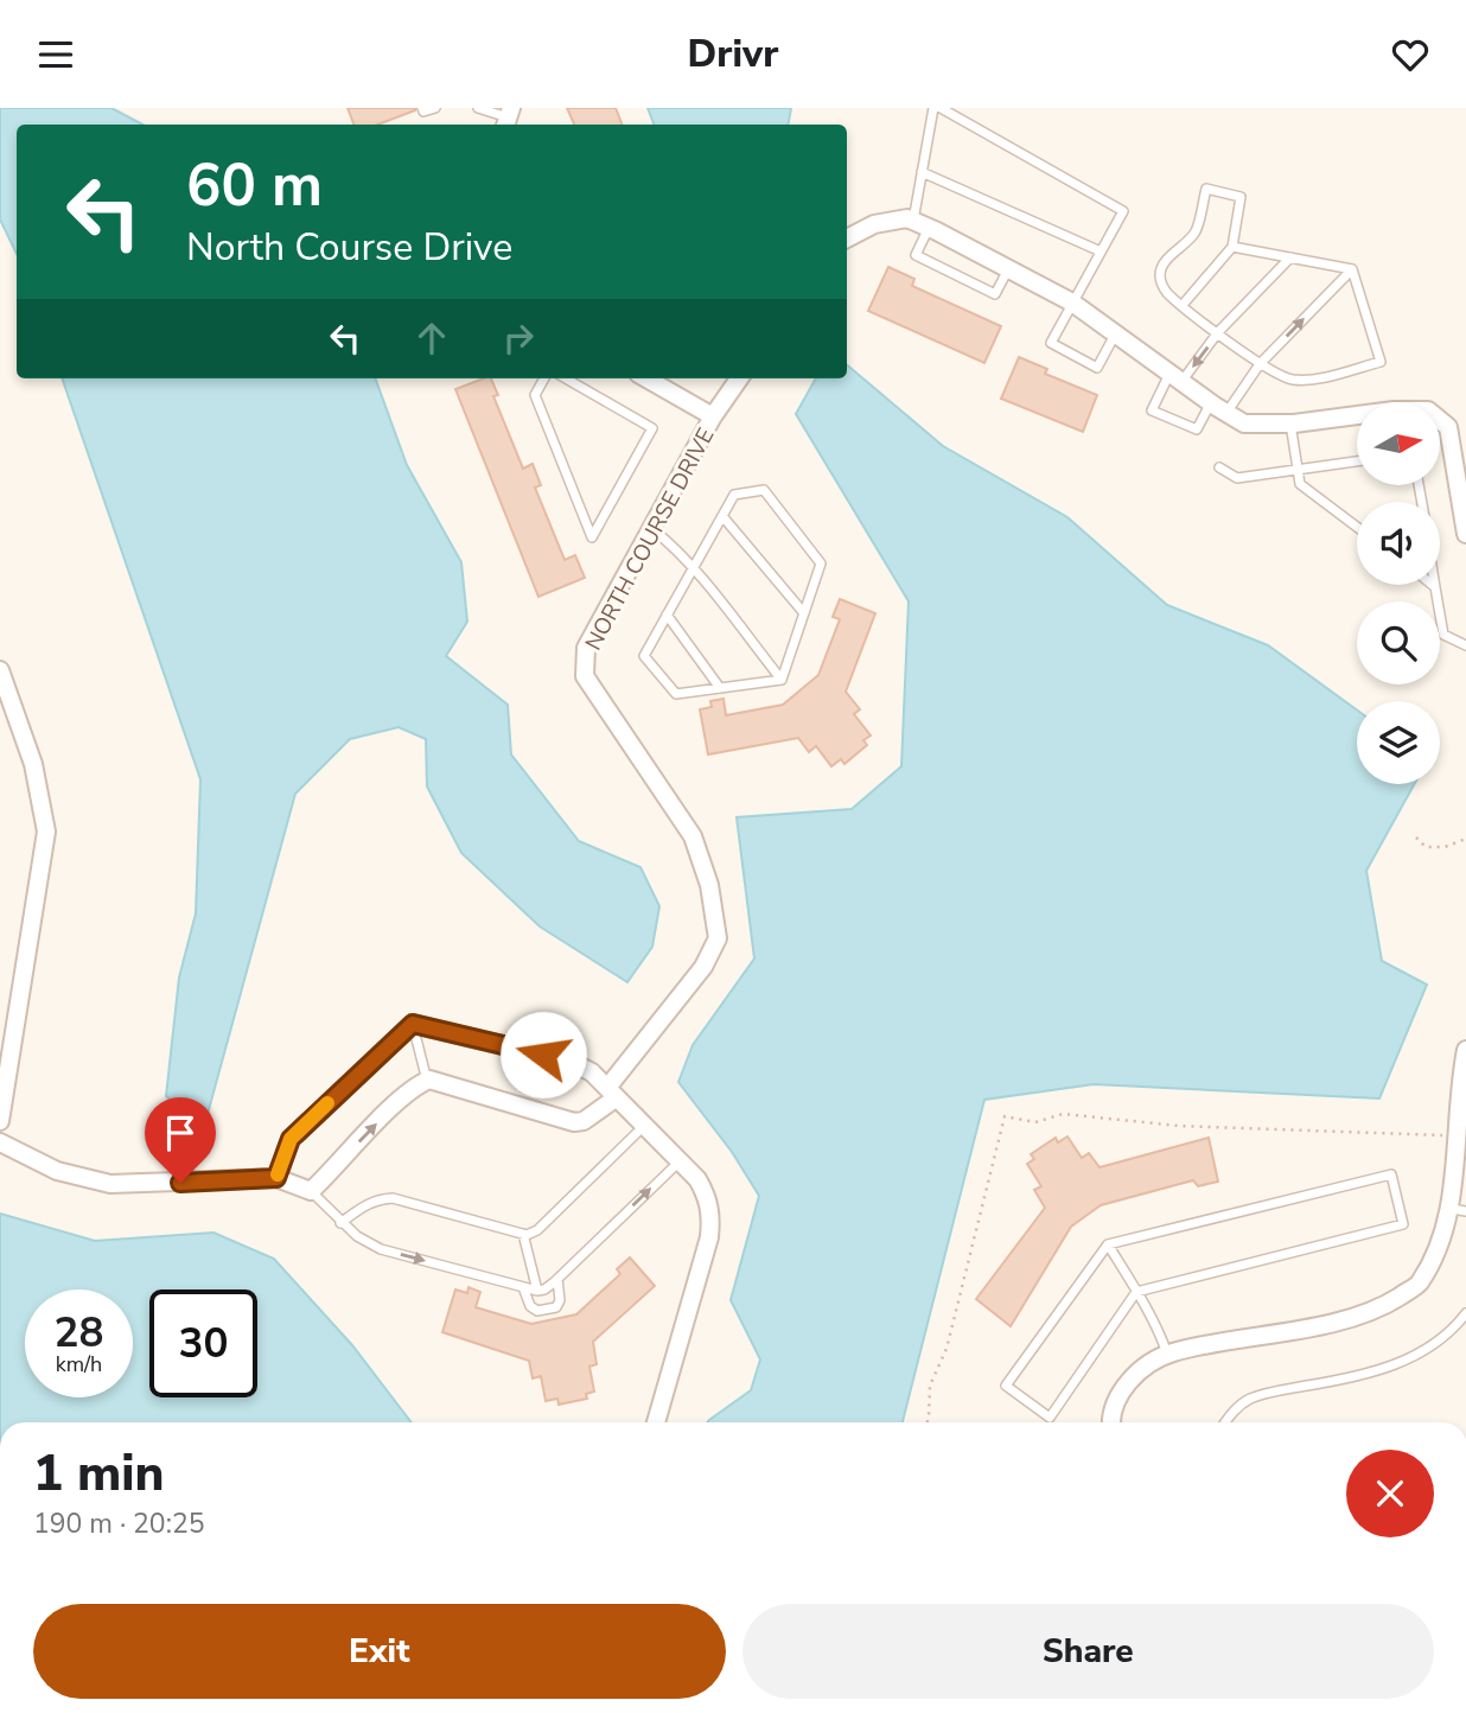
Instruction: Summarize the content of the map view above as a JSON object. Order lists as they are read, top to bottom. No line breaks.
{"streets":{"street":["NORTH COURSE DRIVE"]},"north":"right","page":{"header":"Drivr","turn":["60 m","North Course Drive"],"speed":"28 km/h","limit":"30","heading":["1 min","190 m · 20:25"],"buttons":["Exit","Share"]}}
